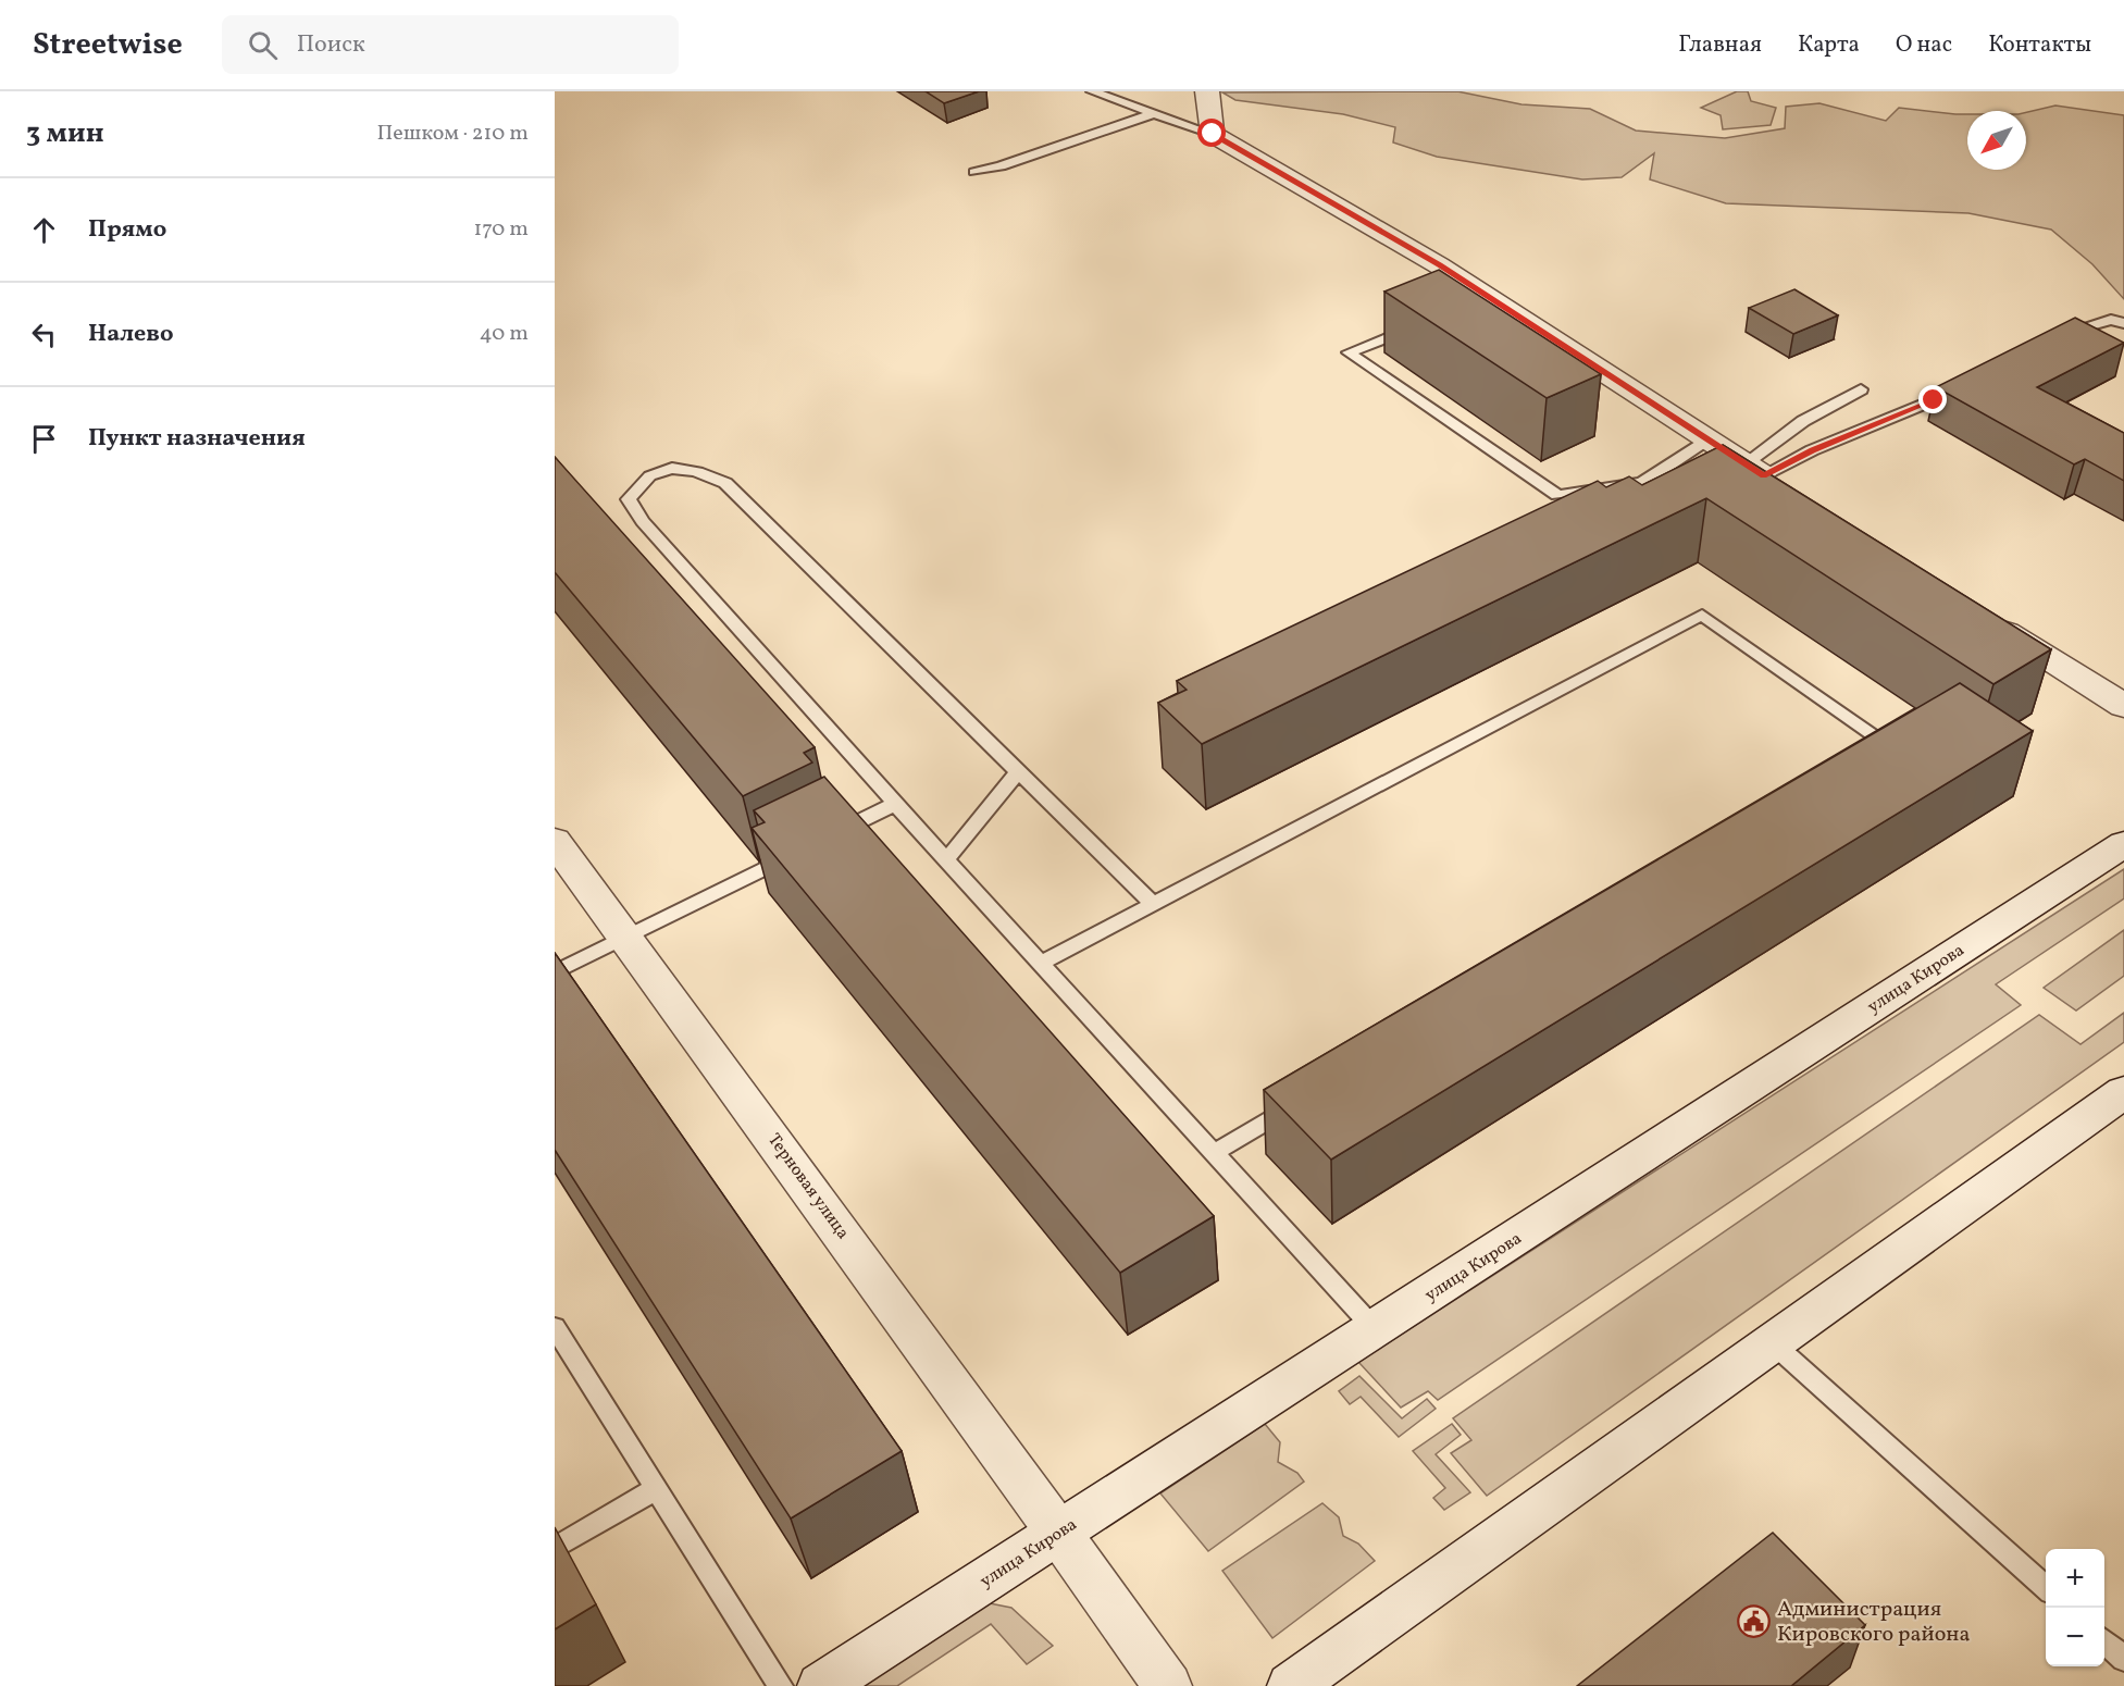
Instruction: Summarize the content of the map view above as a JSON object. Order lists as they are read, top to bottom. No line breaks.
{"streets":{"street":["улица Кирова","Терновая улица"]},"crossings":[["улица Кирова","Терновая улица"]],"places":{"public building":["Администрация Кировского района"]},"north":"bottom left","page":{"header":"Streetwise","search":"Поиск","nav":["Главная","Карта","О нас","Контакты"],"heading":["3 мин","Пешком · 210 m"],"list":[["Прямо","170 m"],["Налево","40 m"],"Пункт назначения"],"map_buttons":["+","−"]}}
